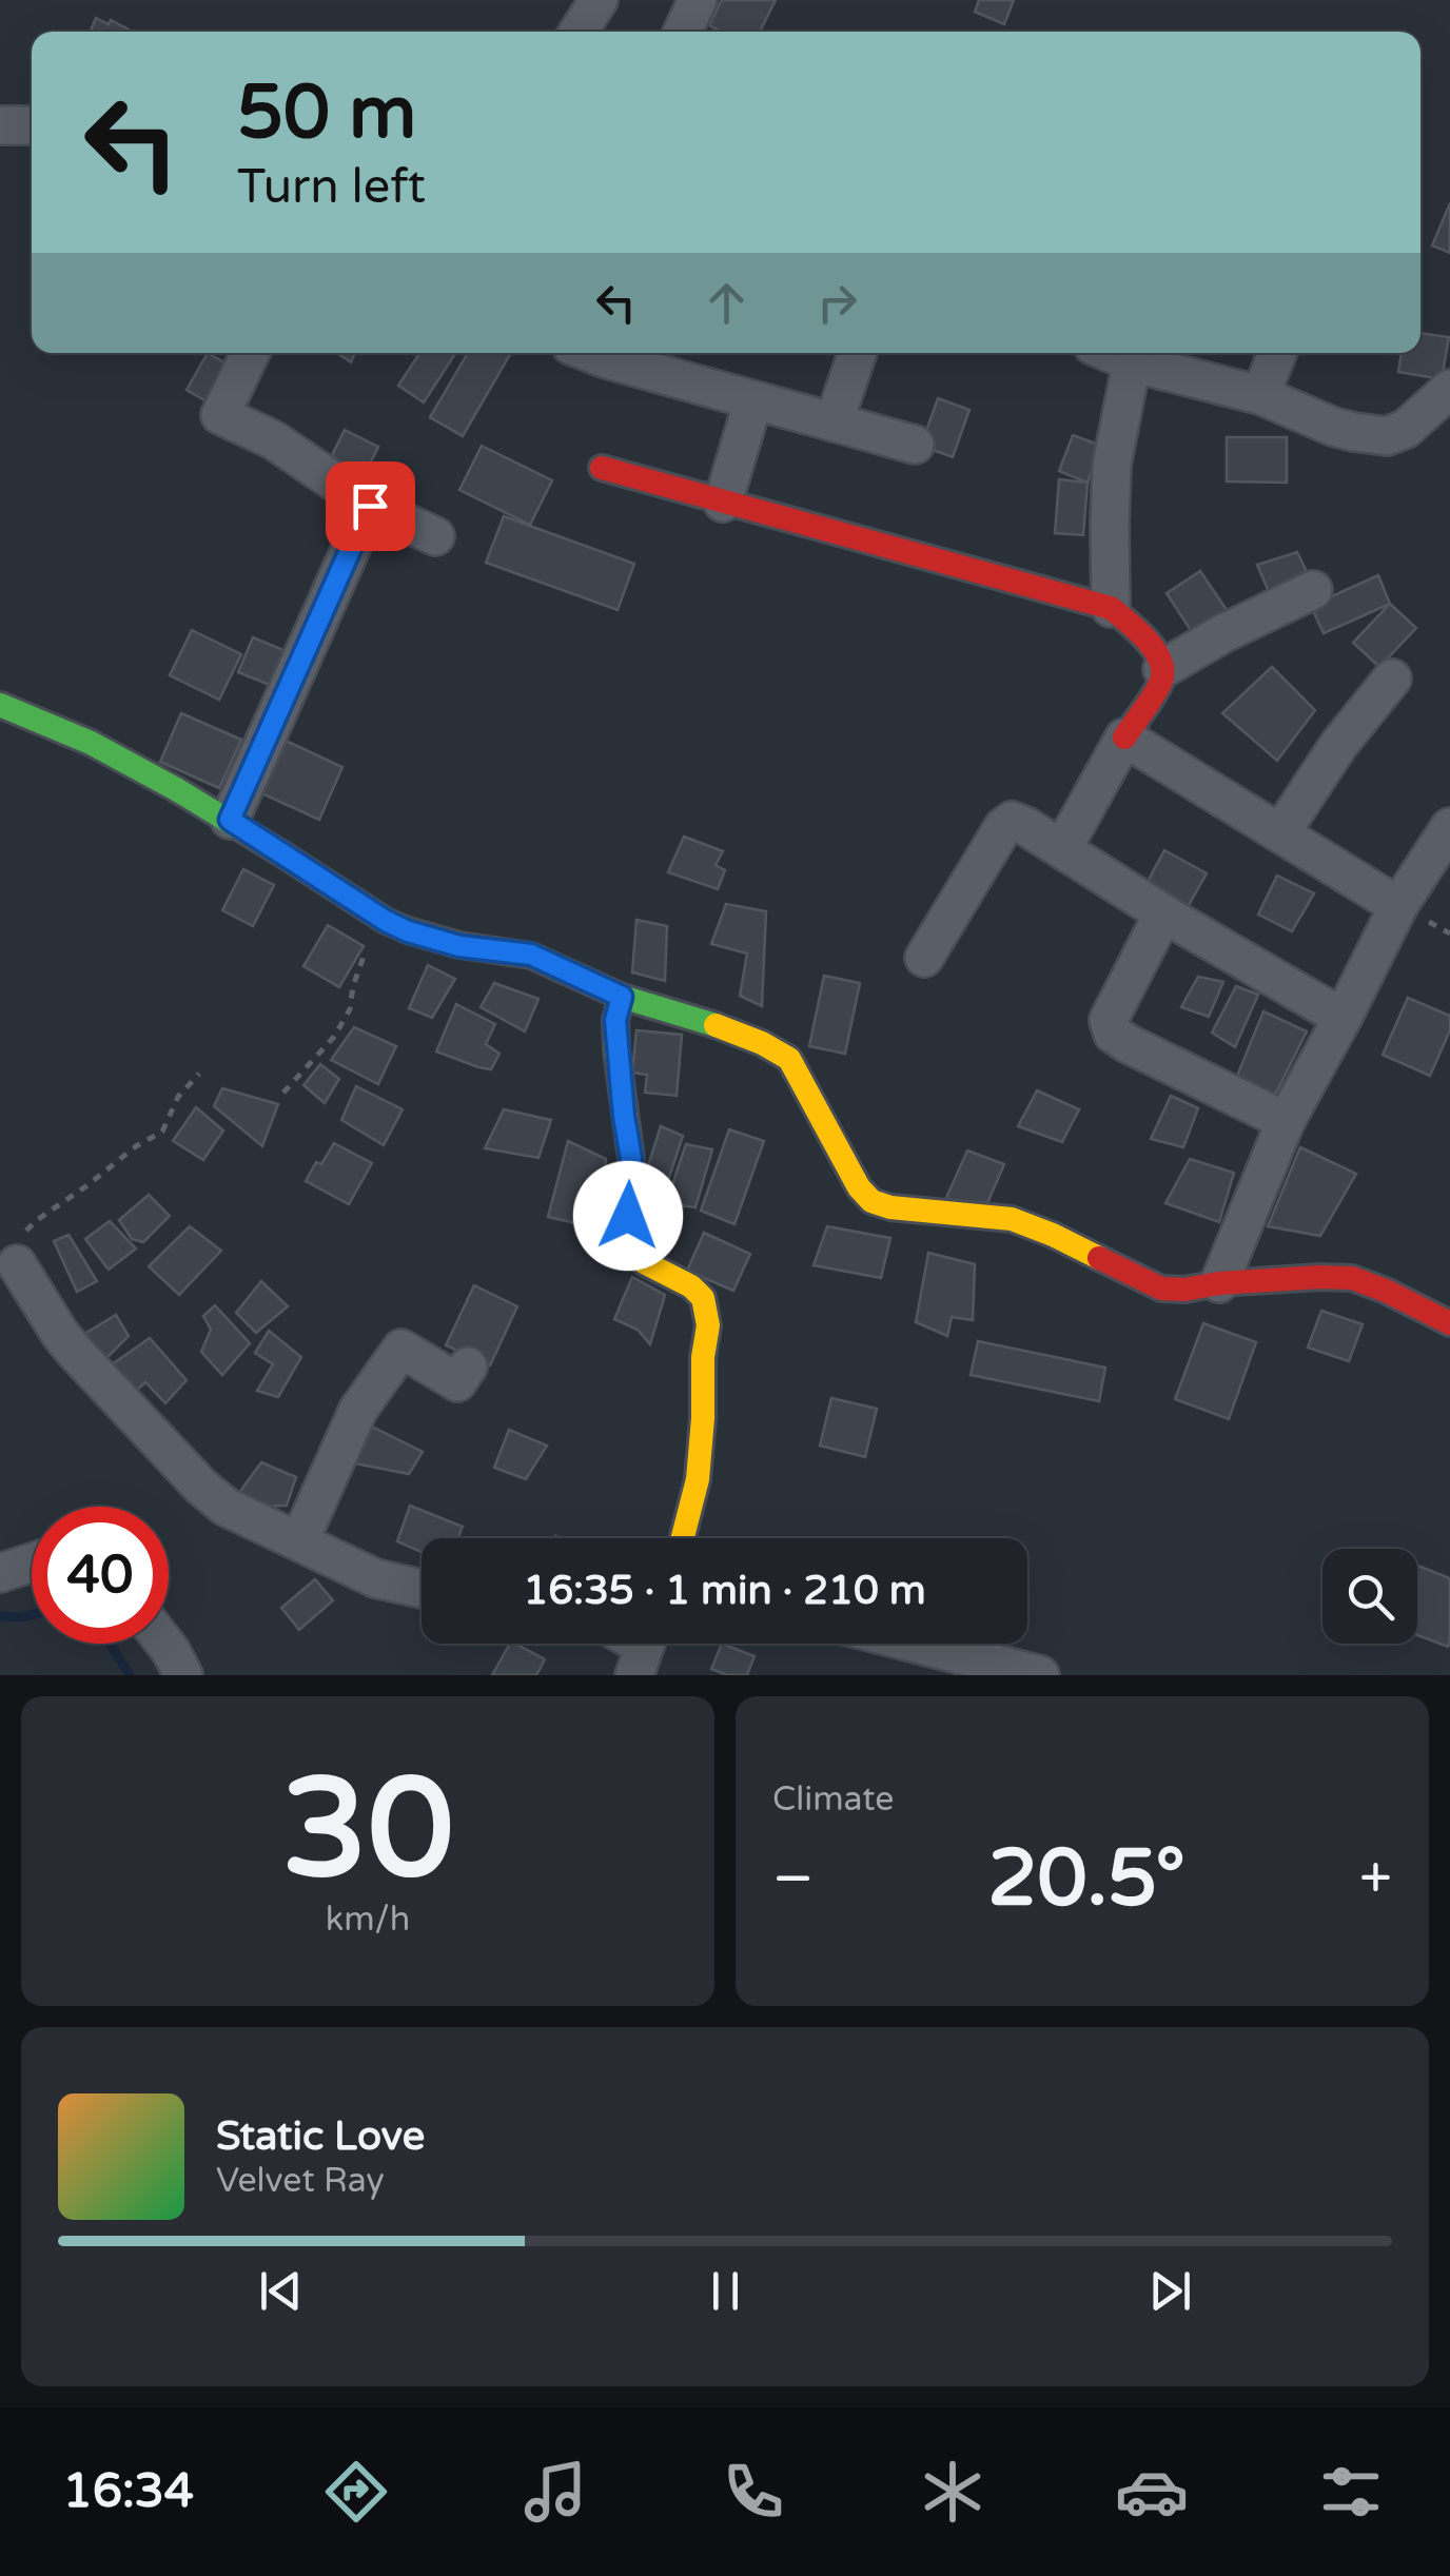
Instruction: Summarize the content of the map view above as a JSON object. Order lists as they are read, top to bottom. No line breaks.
{"page":{"turn":["50 m","Turn left"],"limit":"40","trip":"16:35 · 1 min · 210 m","tile":[["30","km/h"],"Climate"],"heat":["−","20.5°","+"],"song":["Static Love","Velvet Ray"],"tabs":"16:34"}}
